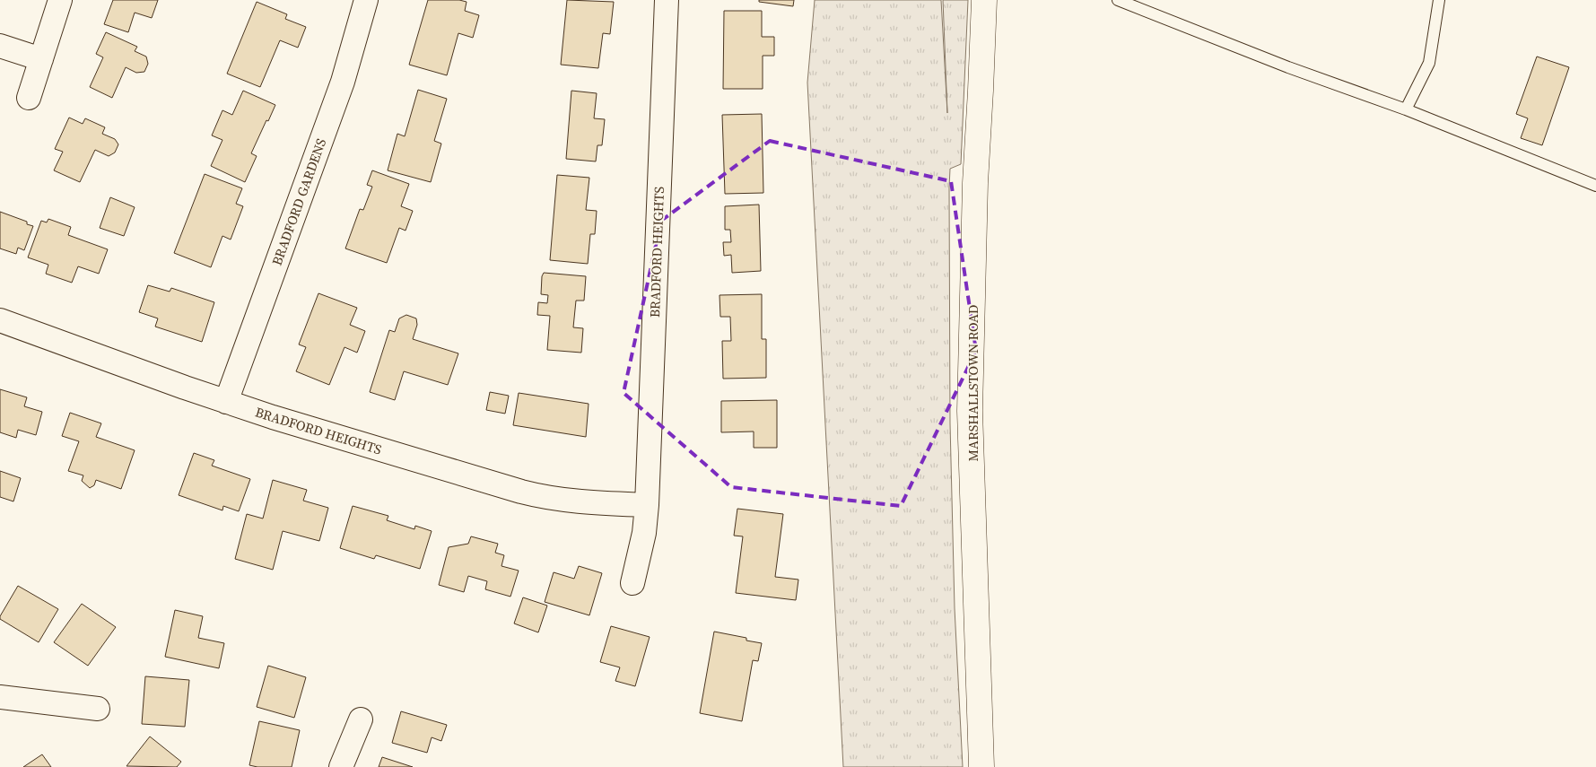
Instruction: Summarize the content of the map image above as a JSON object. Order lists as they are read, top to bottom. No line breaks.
{"streets":{"main road":["MARSHALLSTOWN ROAD"],"street":["BRADFORD GARDENS","BRADFORD HEIGHTS"]},"crossings":[["BRADFORD GARDENS","BRADFORD HEIGHTS"]]}
